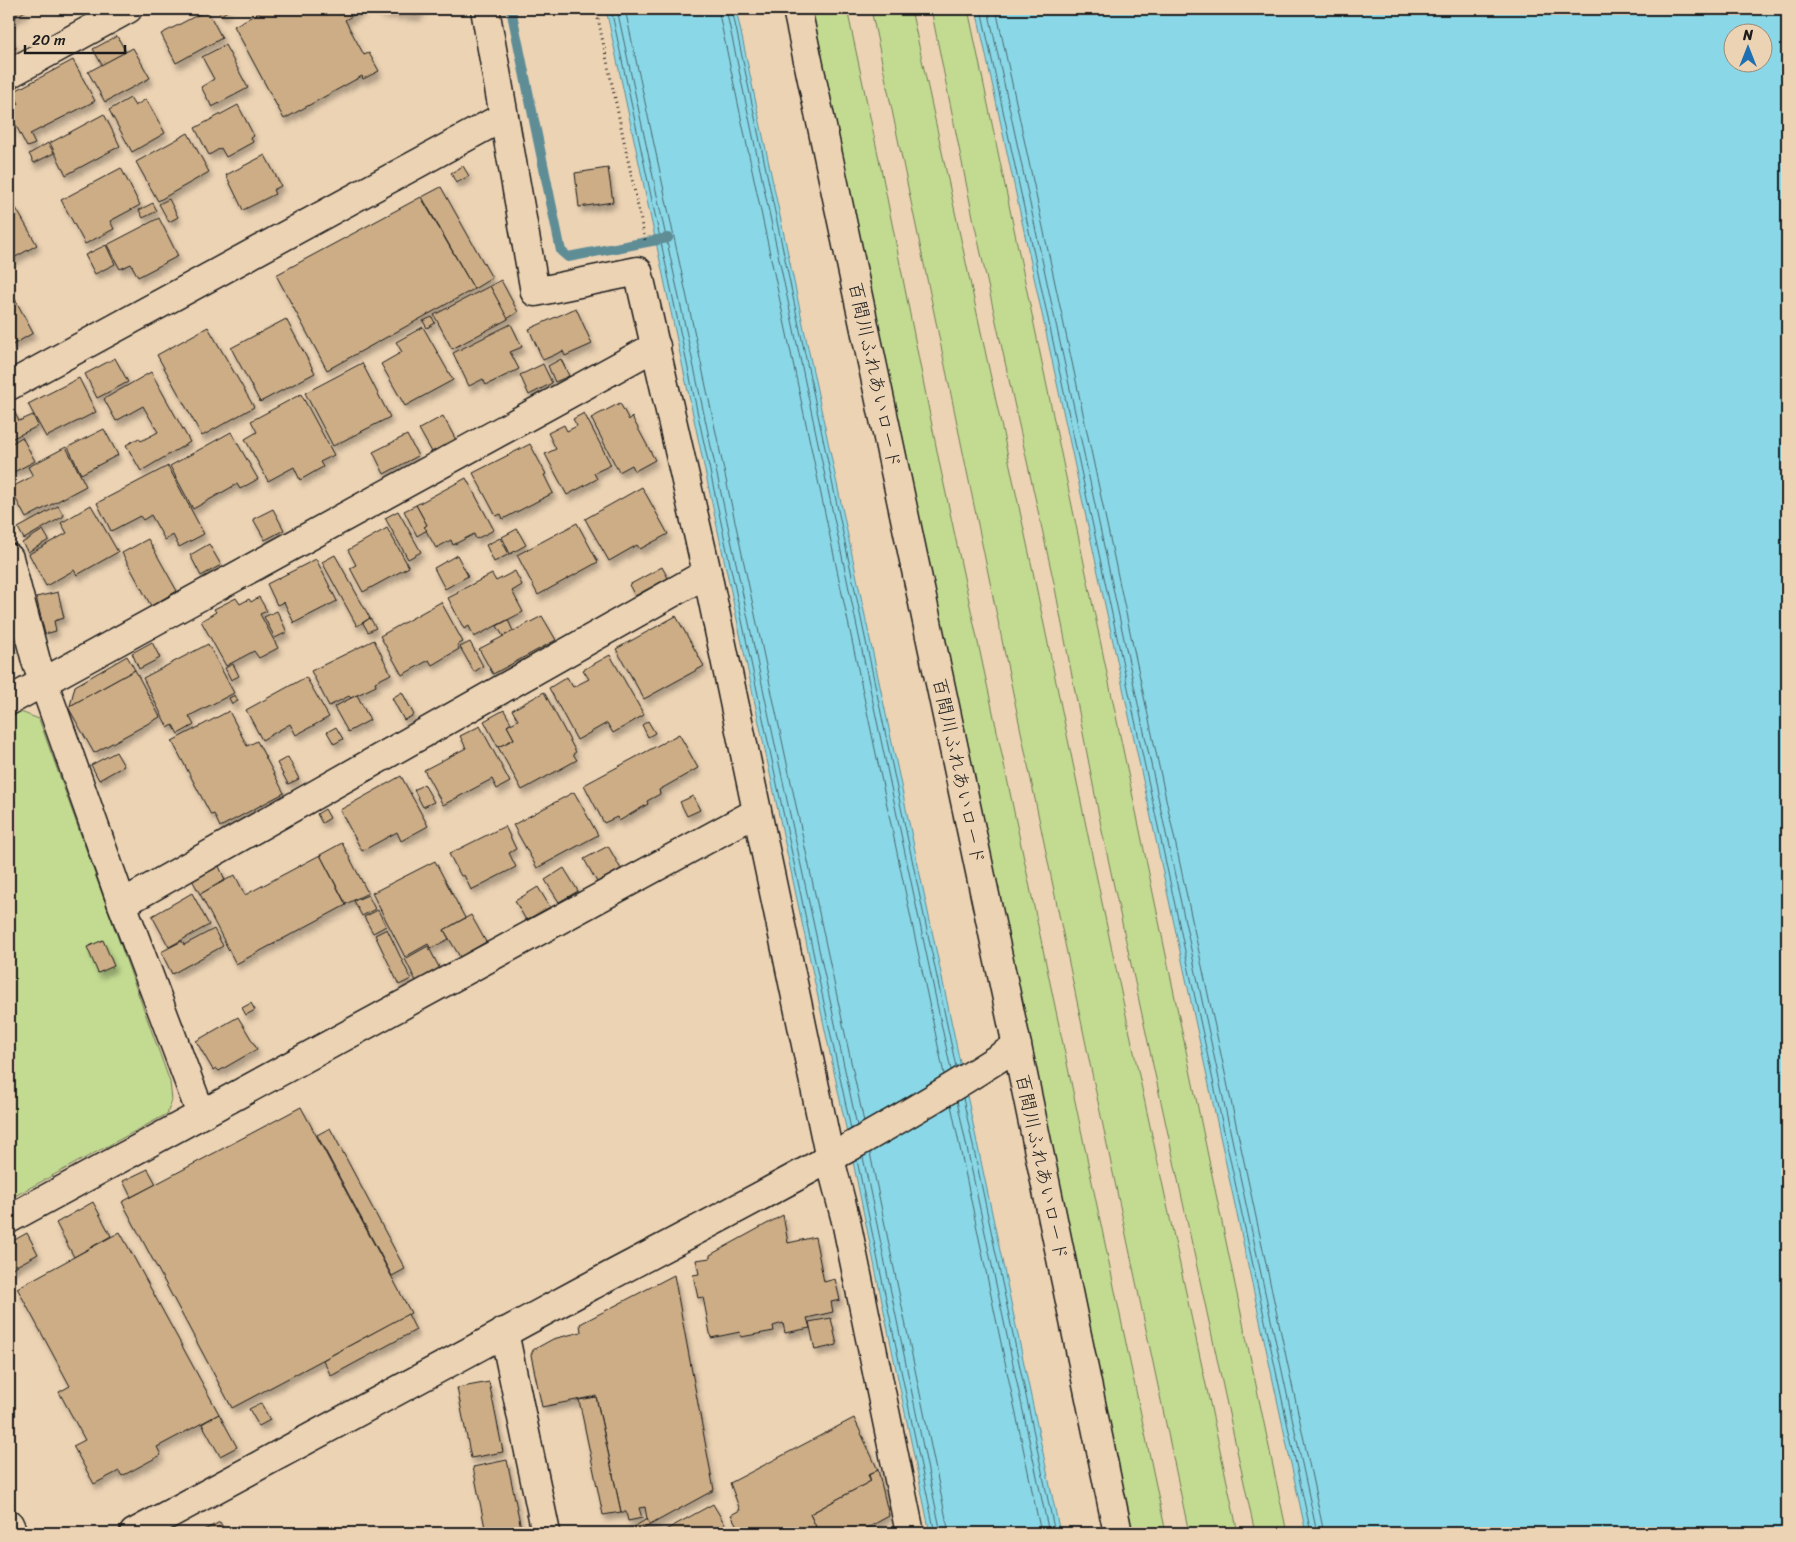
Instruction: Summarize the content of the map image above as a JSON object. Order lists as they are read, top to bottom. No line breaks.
{"streets":{"street":["百間川ふれあいロード"]},"scale_bar":"20 m","north":"top"}
